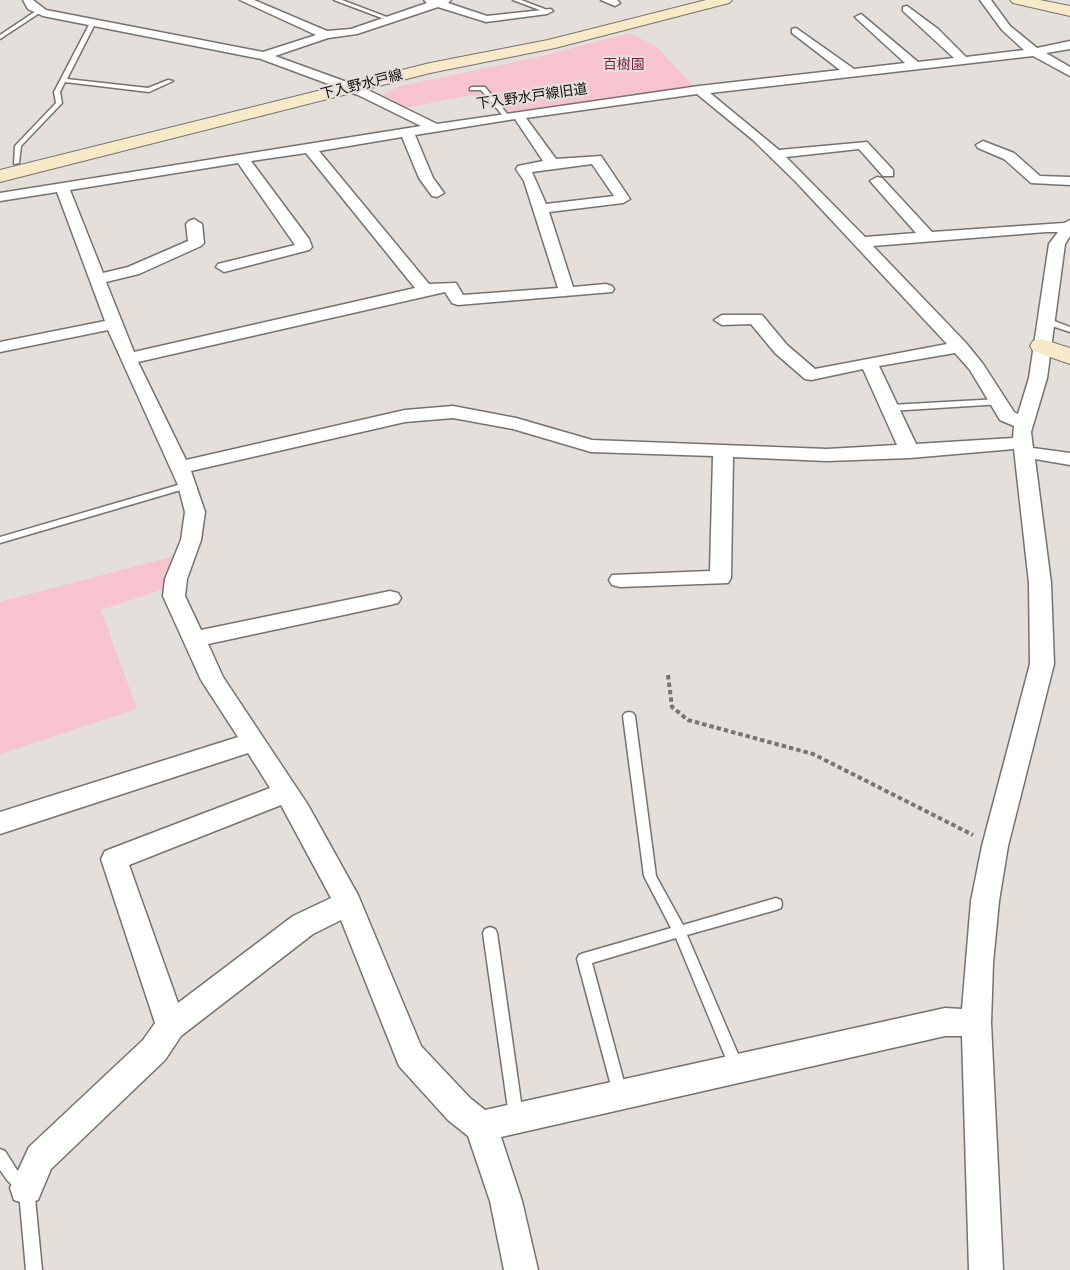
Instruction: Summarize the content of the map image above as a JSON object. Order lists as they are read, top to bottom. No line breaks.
{"streets":{"main road":["下入野水戸線"],"street":["下入野水戸線旧道"]},"parks":["百樹園"]}
